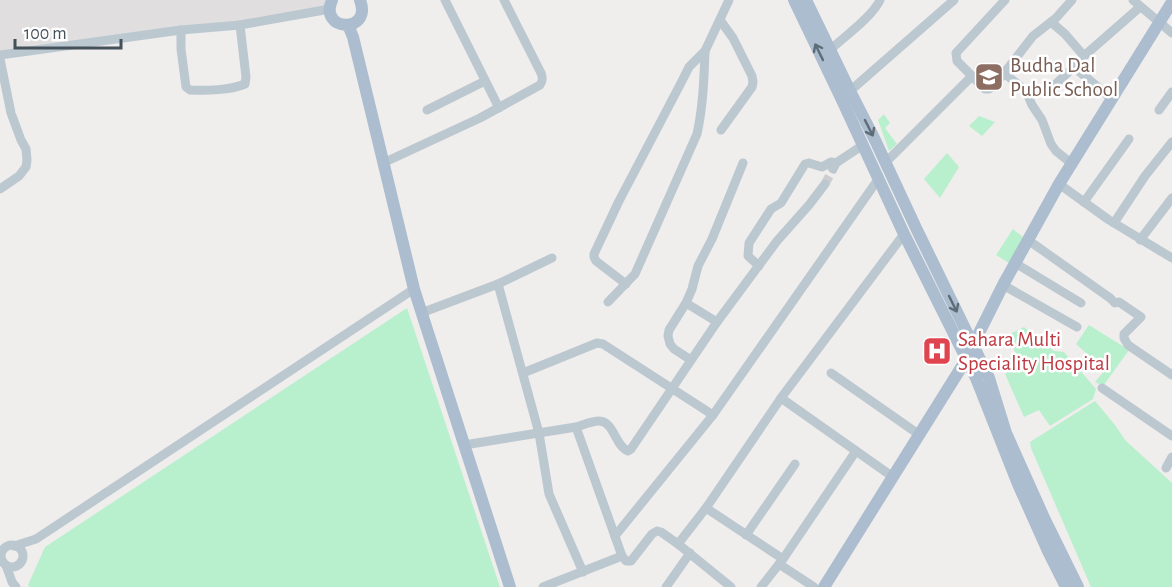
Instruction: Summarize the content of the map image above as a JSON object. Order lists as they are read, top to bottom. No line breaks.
{"places":{"school or university":["Budha Dal Public School"],"hospital":["Sahara Multi Speciality Hospital"]},"scale_bar":"100 m"}
